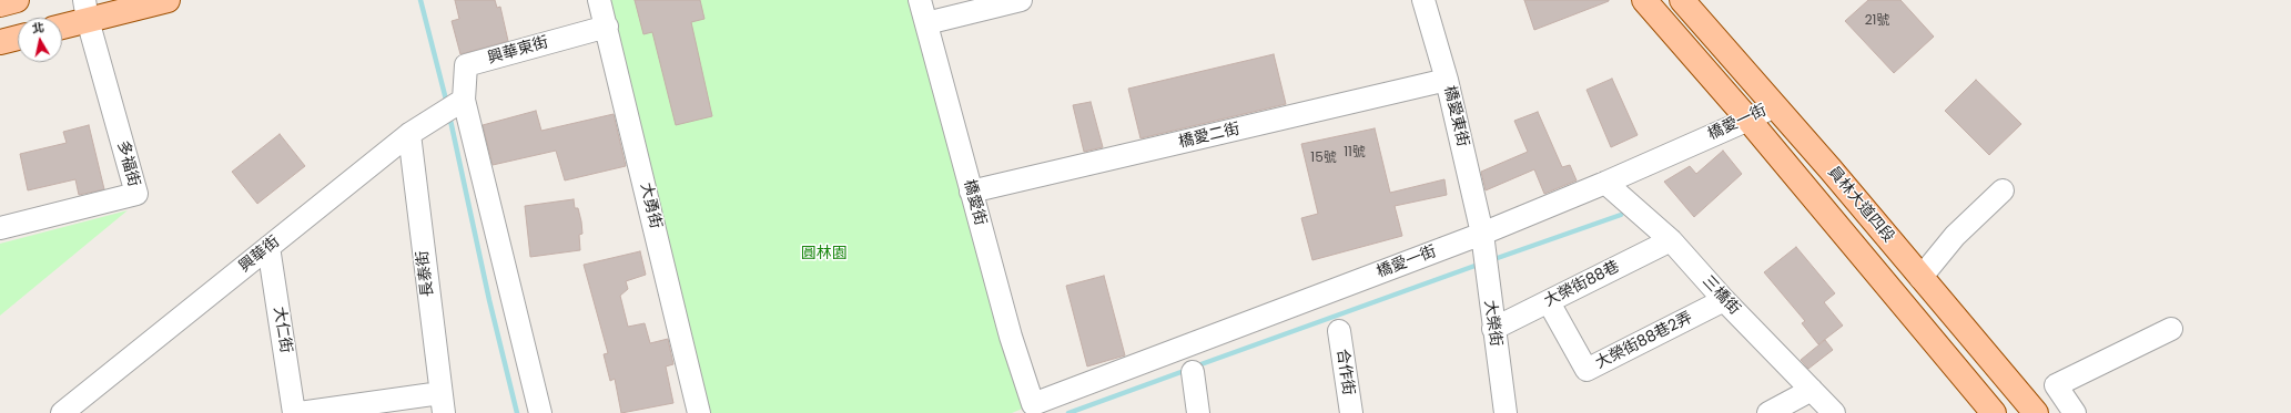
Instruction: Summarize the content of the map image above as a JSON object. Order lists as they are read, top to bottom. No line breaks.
{"streets":{"main road":["員林大道四段"],"street":["興華東街","橋愛東街","橋愛一街","橋愛二街","多福街","橋愛街","大勇街","興華街","長泰街","大榮街88巷","三橋街","大榮街","大仁街","大榮街88巷2弄","合作街"]},"crossings":[["興華東街","大勇街"],["興華東街","興華街"],["橋愛東街","橋愛一街"],["橋愛東街","橋愛二街"],["橋愛東街","大榮街"],["橋愛一街","橋愛街"],["橋愛一街","員林大道四段"],["橋愛一街","三橋街"],["橋愛一街","大榮街"],["橋愛二街","橋愛街"],["興華街","長泰街"],["興華街","大仁街"],["大榮街88巷","三橋街"],["大榮街88巷","大榮街"],["大榮街88巷","大榮街88巷2弄"],["三橋街","大榮街88巷2弄"]],"parks":["圓林園"],"house_numbers":["21號","11號","15號"],"north":"top"}
